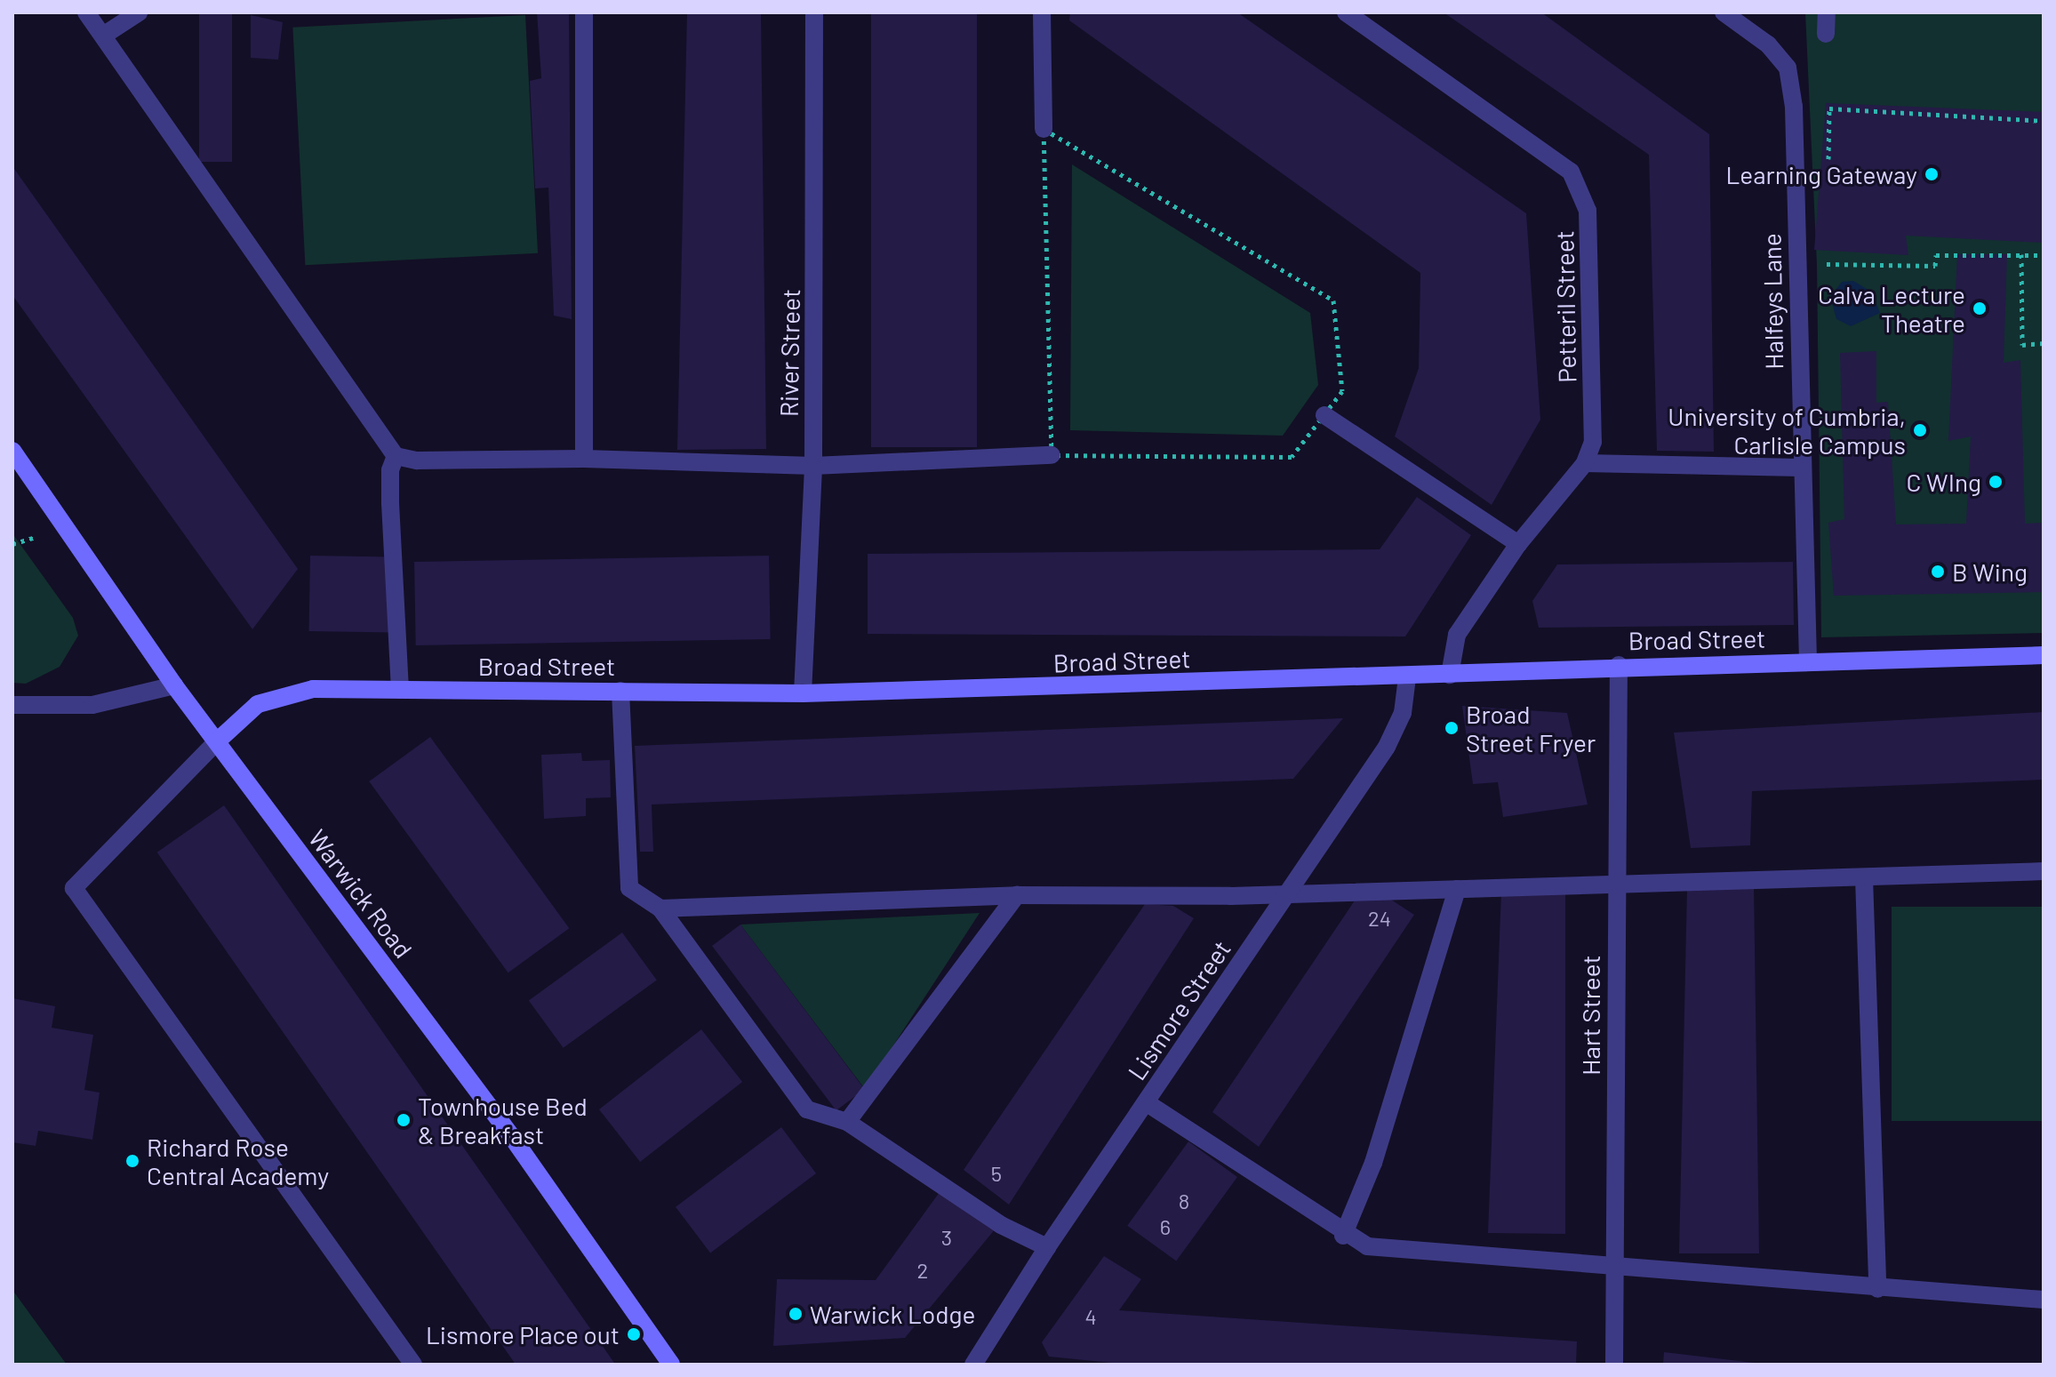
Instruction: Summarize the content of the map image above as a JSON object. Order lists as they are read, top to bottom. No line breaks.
{"streets":{"street":["Halfeys Lane","Petteril Street","River Street","Broad Street","Warwick Road","Lismore Street","Hart Street"]},"crossings":[["Halfeys Lane","Broad Street"],["Petteril Street","Broad Street"],["River Street","Broad Street"],["Broad Street","Warwick Road"],["Broad Street","Lismore Street"],["Broad Street","Hart Street"]],"places":["Learning Gateway","Calva Lecture Theatre","University of Cumbria, Carlisle Campus","C WIng","B Wing","Broad Street Fryer","Townhouse Bed & Breakfast","Richard Rose Central Academy","Warwick Lodge","Lismore Place out"],"house_numbers":["24","5","8","6","3","2","4"]}
